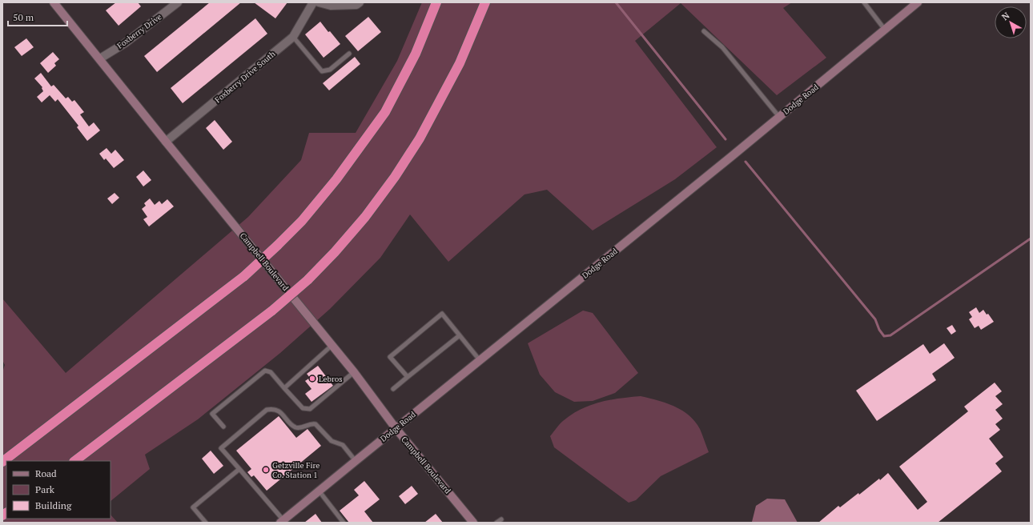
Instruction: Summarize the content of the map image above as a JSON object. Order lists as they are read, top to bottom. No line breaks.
{"streets":{"street":["Foxberry Drive","Foxberry Drive South","Dodge Road","Campbell Boulevard"]},"crossings":[["Foxberry Drive","Campbell Boulevard"],["Foxberry Drive South","Campbell Boulevard"],["Dodge Road","Campbell Boulevard"]],"places":["Lebros","Getzville Fire Co. Station 1"],"legend":["Road","Park","Building"],"scale_bar":"50 m","north":"top left"}
